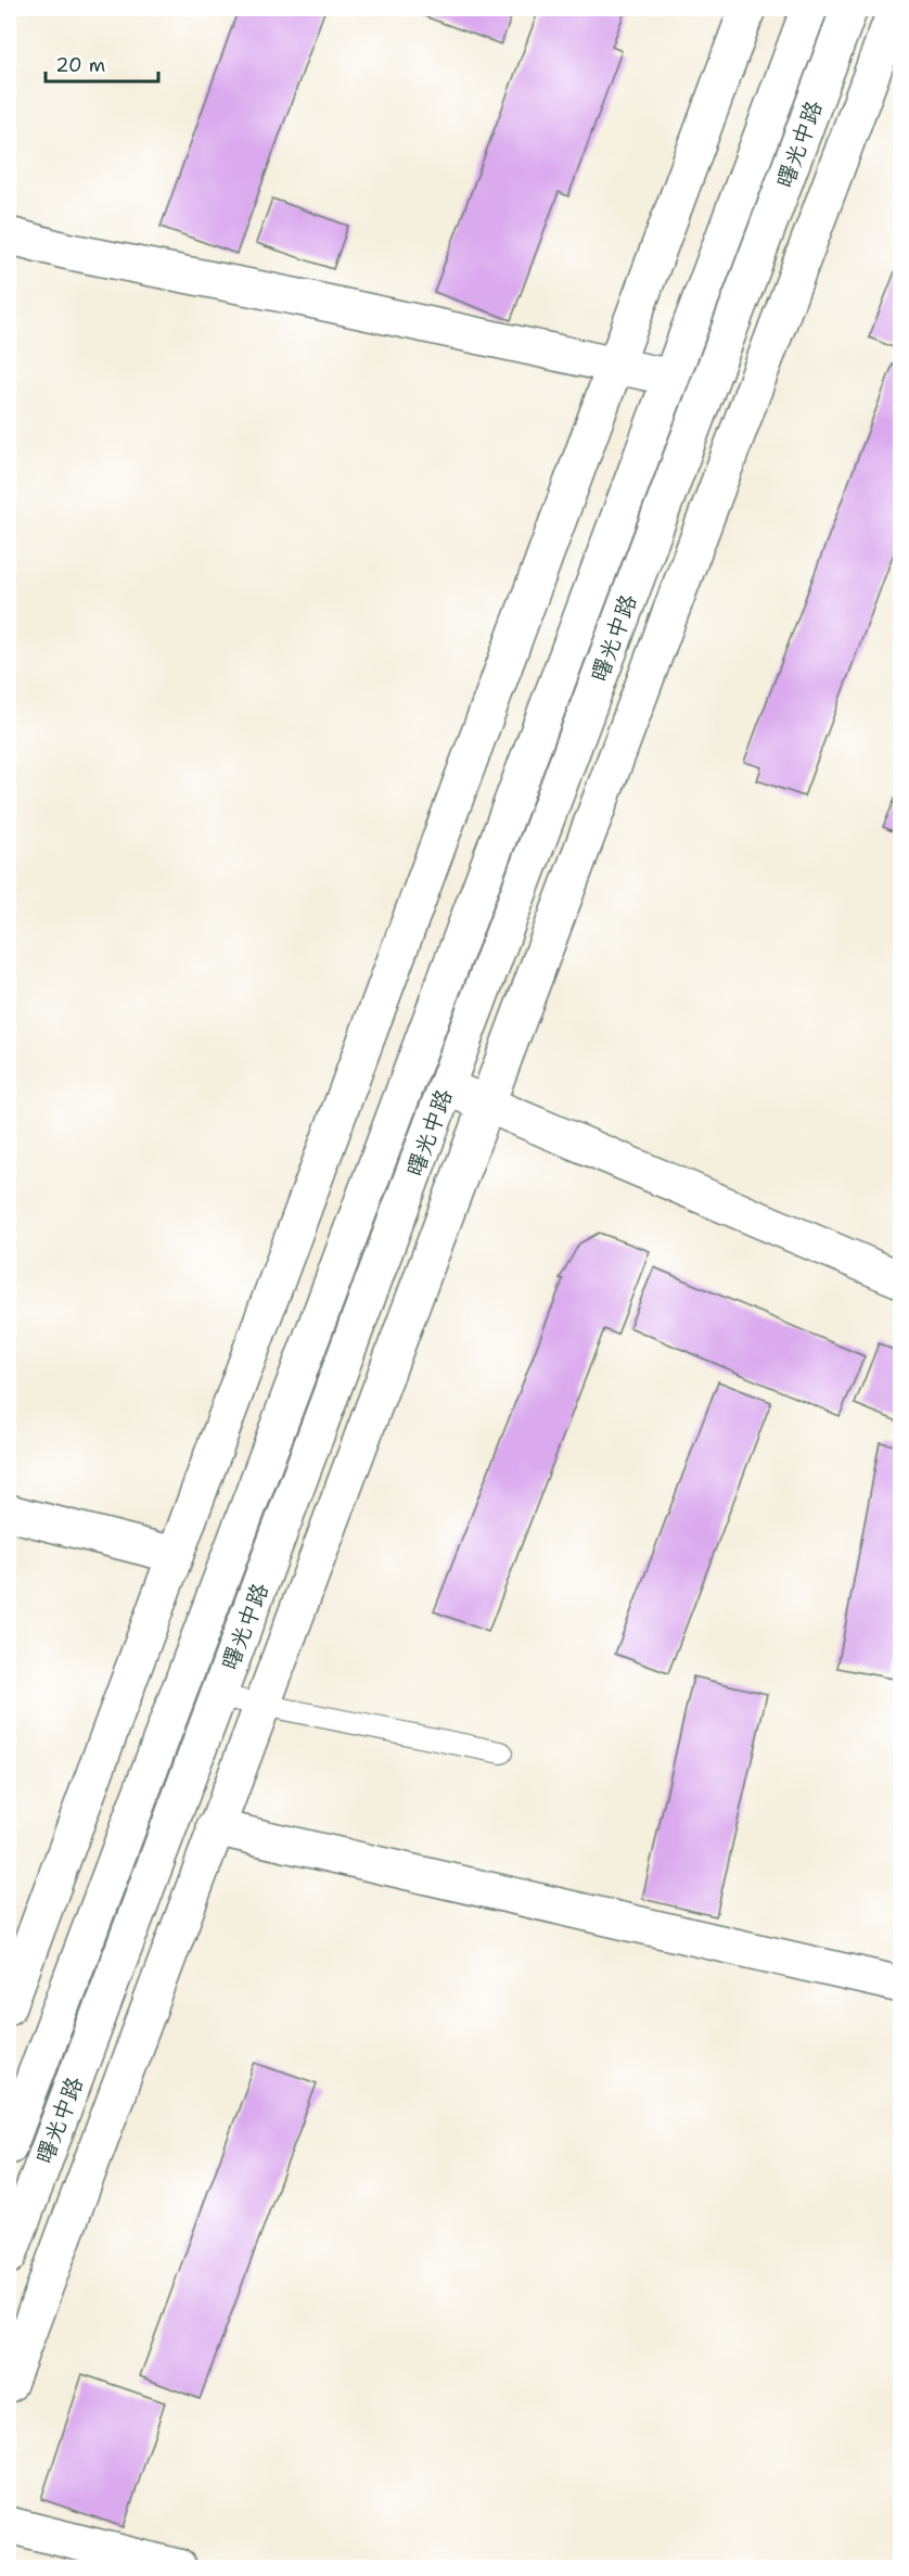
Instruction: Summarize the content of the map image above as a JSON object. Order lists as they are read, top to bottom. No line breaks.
{"streets":{"street":["曙光中路"]},"scale_bar":"20 m"}
